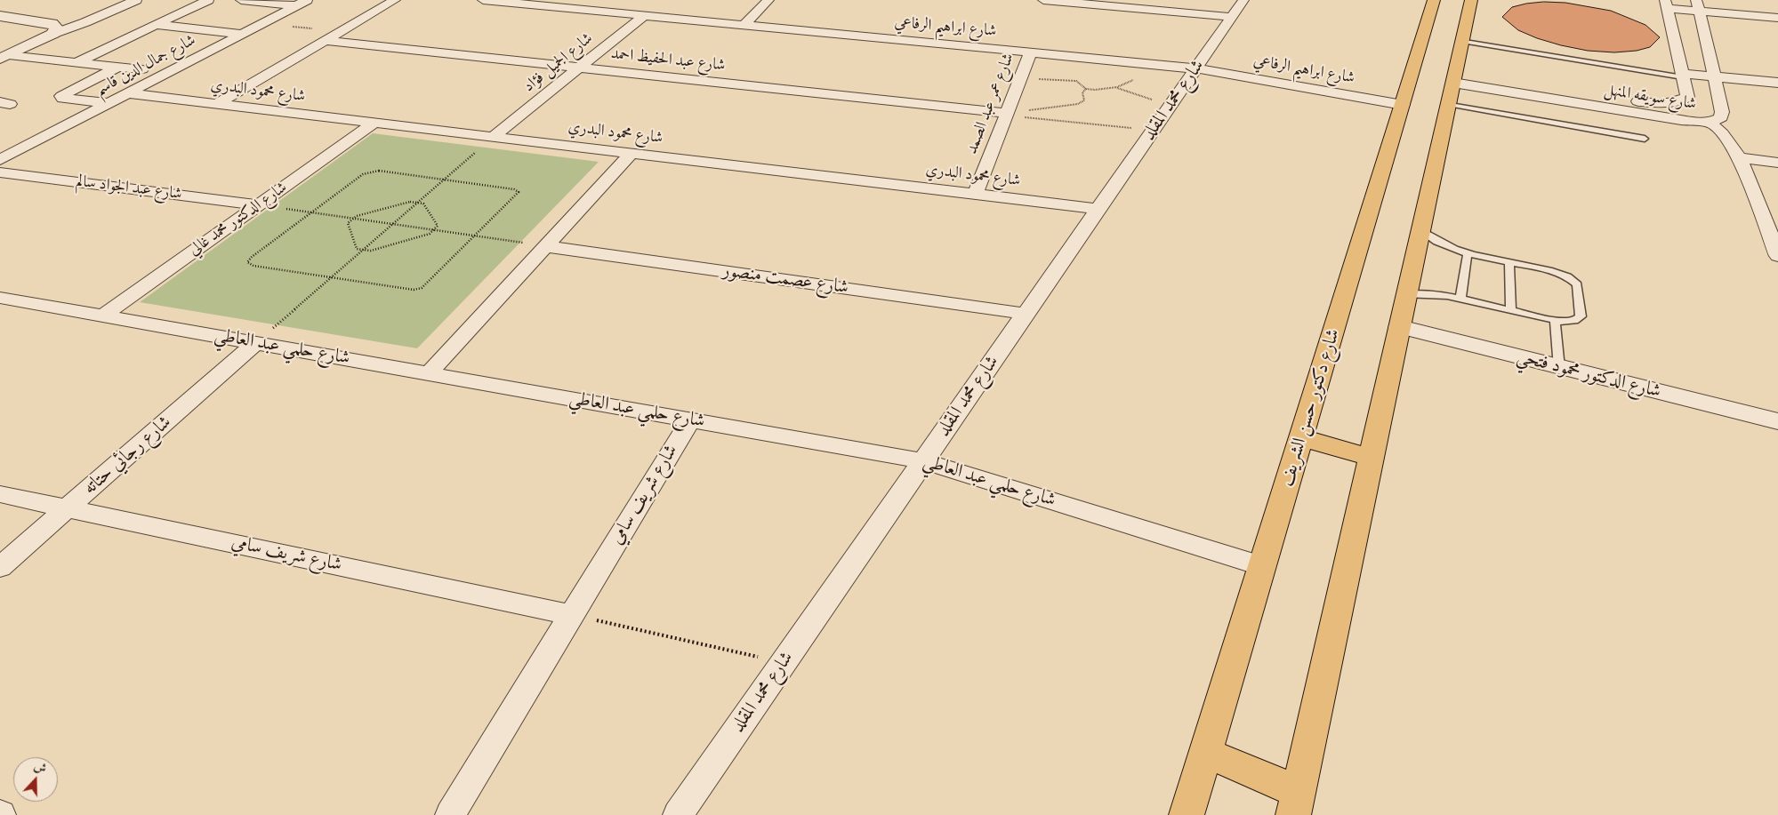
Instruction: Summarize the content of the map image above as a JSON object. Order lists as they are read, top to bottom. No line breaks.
{"streets":{"main road":["شارع دكتور حسن الشريف"],"street":["شارع ابراهيم الرفاعي","شارع عبد الحفيظ احمد","شارع الجميل فؤاد","شارع جمال الدين قاسم","شارع محمود البدري","شارع سويقه المنهل","شارع محمد المقلد","شارع عمر عبد الصمد","شارع عبد الجواد سالم","شارع الدكتور محمد غالي","شارع عصمت منصور","شارع حلمي عبد العاطي","شارع الدكتور محمود فتحي","شارع رجائي حتاته","شارع شريف سامي"]},"crossings":[["شارع ابراهيم الرفاعي","شارع الجميل فؤاد"],["شارع ابراهيم الرفاعي","شارع محمد المقلد"],["شارع ابراهيم الرفاعي","شارع عمر عبد الصمد"],["شارع ابراهيم الرفاعي","شارع دكتور حسن الشريف"],["شارع عبد الحفيظ احمد","شارع الجميل فؤاد"],["شارع عبد الحفيظ احمد","شارع عمر عبد الصمد"],["شارع الجميل فؤاد","شارع محمود البدري"],["شارع جمال الدين قاسم","شارع محمود البدري"],["شارع محمود البدري","شارع محمد المقلد"],["شارع محمود البدري","شارع عمر عبد الصمد"],["شارع محمود البدري","شارع الدكتور محمد غالي"],["شارع محمد المقلد","شارع عصمت منصور"],["شارع محمد المقلد","شارع حلمي عبد العاطي"],["شارع عبد الجواد سالم","شارع الدكتور محمد غالي"],["شارع الدكتور محمد غالي","شارع حلمي عبد العاطي"],["شارع حلمي عبد العاطي","شارع دكتور حسن الشريف"],["شارع حلمي عبد العاطي","شارع رجائي حتاته"],["شارع حلمي عبد العاطي","شارع شريف سامي"],["شارع رجائي حتاته","شارع شريف سامي"]],"north":"top"}
